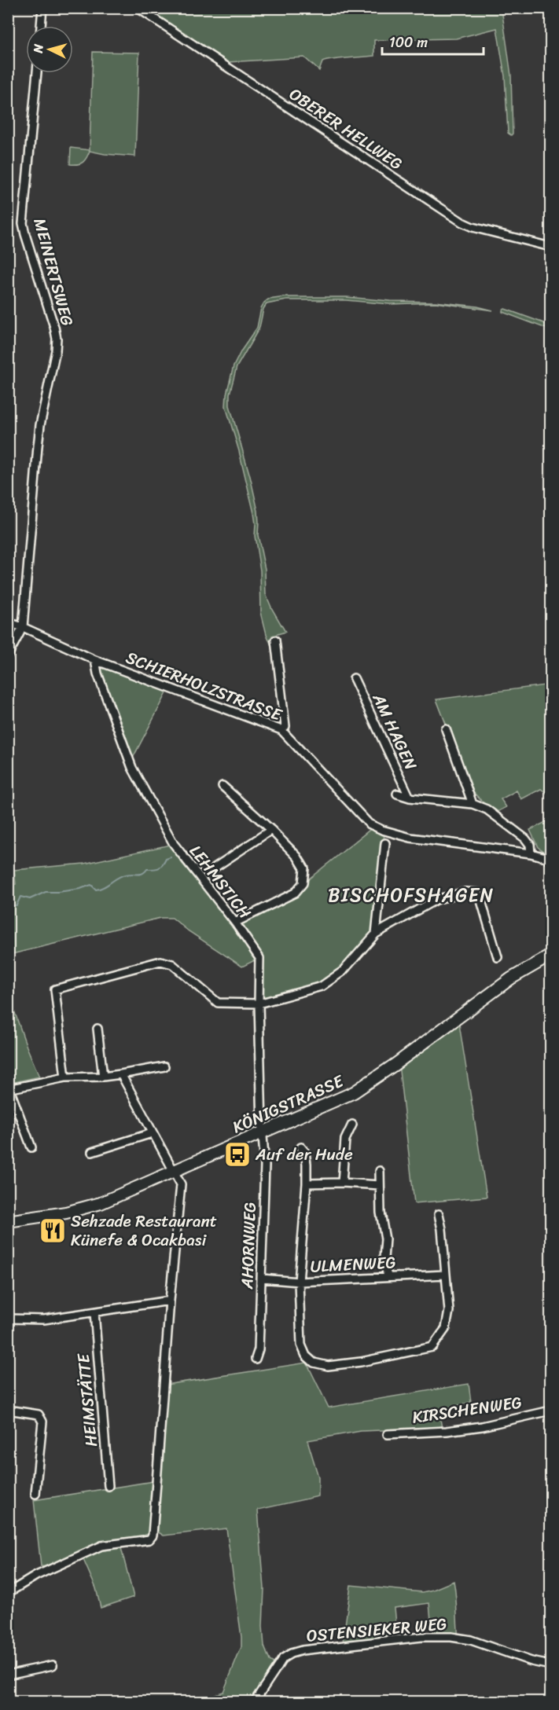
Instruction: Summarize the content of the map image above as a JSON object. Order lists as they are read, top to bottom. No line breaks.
{"streets":{"main road":["KÖNIGSTRASSE"],"street":["OBERER HELLWEG","MEINERTSWEG","SCHIERHOLZSTRASSE","AM HAGEN","LEHMSTICH","AHORNWEG","ULMENWEG","HEIMSTÄTTE","KIRSCHENWEG","OSTENSIEKER WEG"]},"crossings":[["MEINERTSWEG","SCHIERHOLZSTRASSE"],["SCHIERHOLZSTRASSE","AM HAGEN"],["SCHIERHOLZSTRASSE","LEHMSTICH"],["LEHMSTICH","KÖNIGSTRASSE"],["LEHMSTICH","AHORNWEG"],["KÖNIGSTRASSE","AHORNWEG"],["AHORNWEG","ULMENWEG"]],"districts":["BISCHOFSHAGEN"],"places":{"bus stop":["Auf der Hude"],"restaurant":["Sehzade Restaurant Künefe & Ocakbasi"]},"scale_bar":"100 m","north":"left"}
